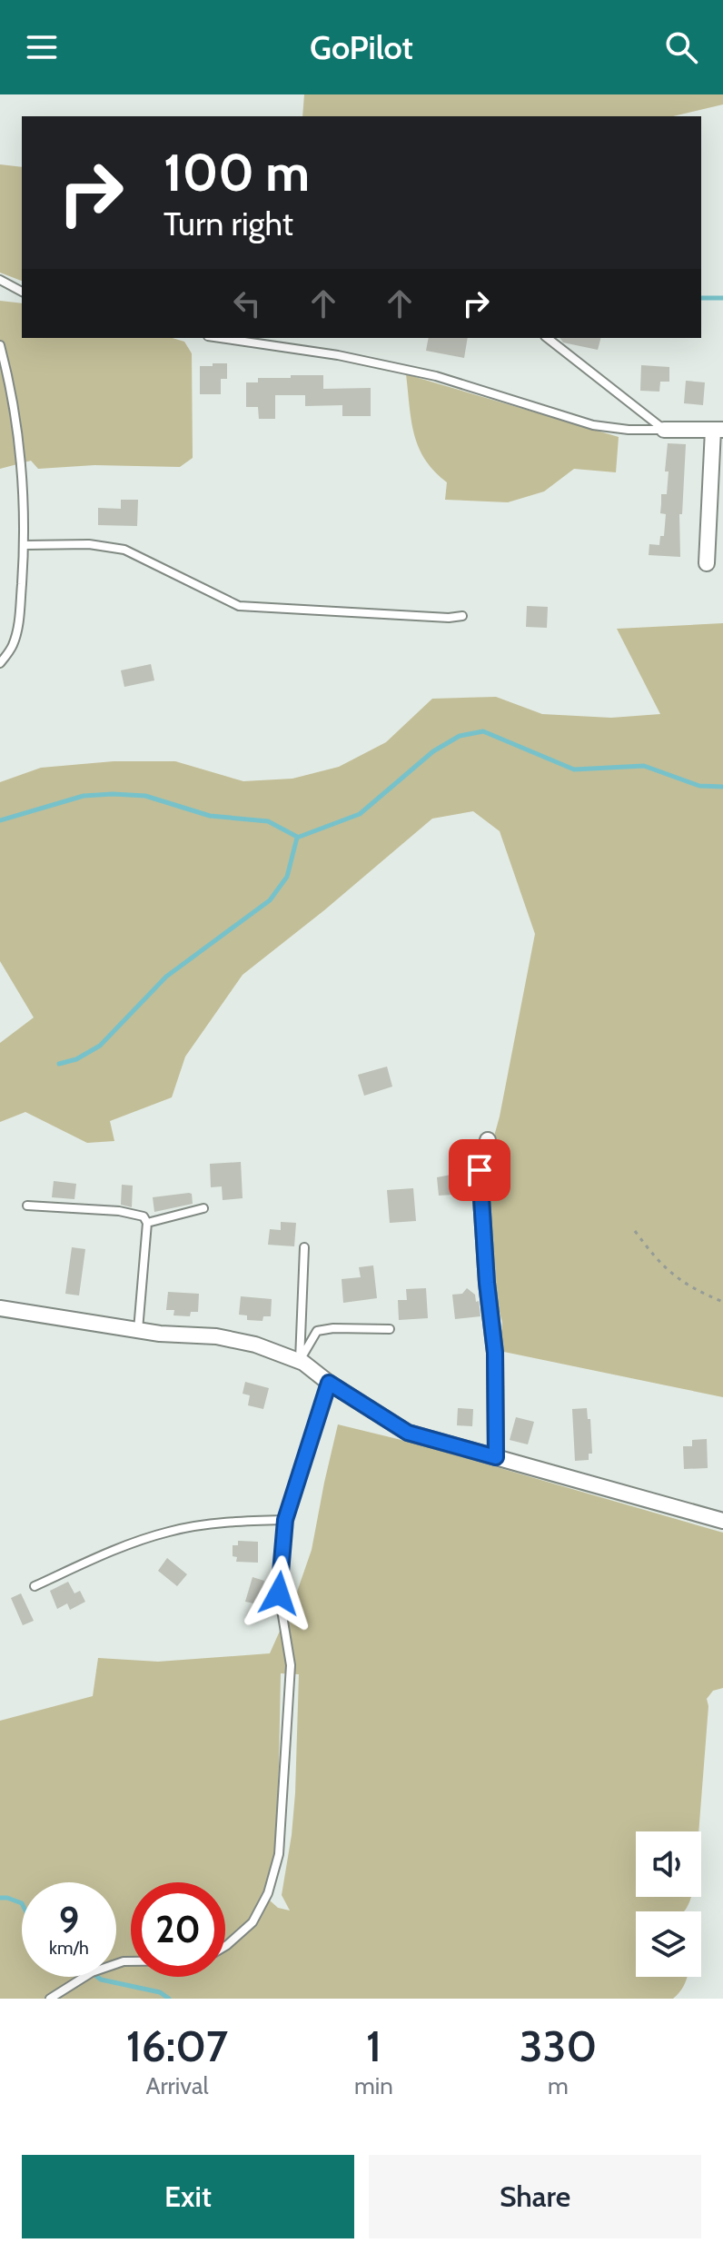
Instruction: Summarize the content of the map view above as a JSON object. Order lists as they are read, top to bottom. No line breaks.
{"page":{"header":"GoPilot","turn":["100 m","Turn right"],"speed":"9 km/h","limit":"20","eta":["16:07","Arrival","1","min","330","m"],"buttons":["Exit","Share"]}}
